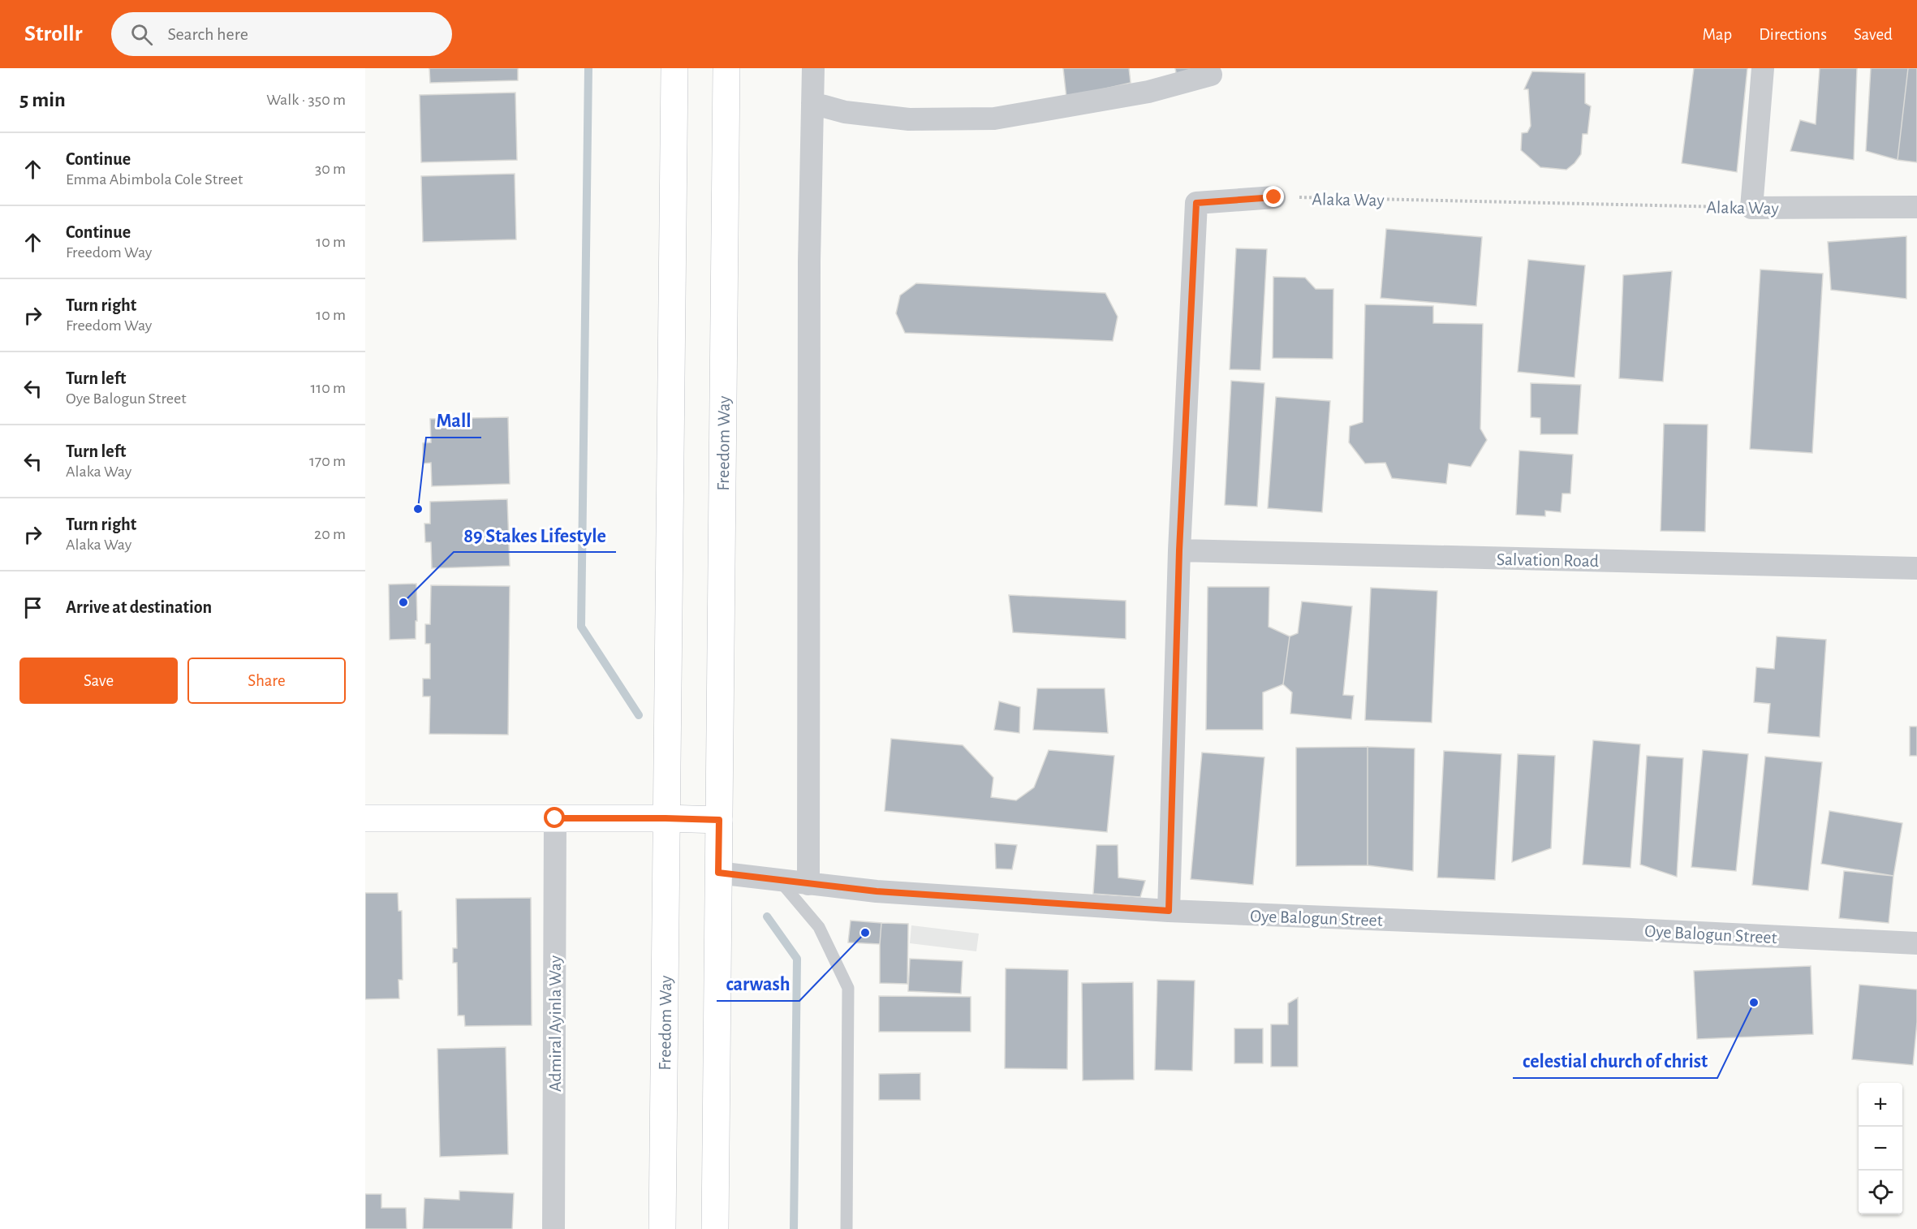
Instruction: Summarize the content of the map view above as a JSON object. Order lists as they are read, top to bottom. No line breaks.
{"streets":{"main road":["Freedom Way"],"street":["Alaka Way","Salvation Road","Oye Balogun Street","Admiral Ayinla Way"]},"crossings":[["Freedom Way","Oye Balogun Street"]],"places":["Mall","89 Stakes Lifestyle","carwash","celestial church of christ"],"page":{"header":"Strollr","search":"Search here","nav":["Map","Directions","Saved"],"heading":["5 min","Walk · 350 m"],"list":[["Continue","Emma Abimbola Cole Street","30 m"],["Continue","Freedom Way","10 m"],["Turn right","Freedom Way","10 m"],["Turn left","Oye Balogun Street","110 m"],["Turn left","Alaka Way","170 m"],["Turn right","Alaka Way","20 m"],"Arrive at destination"],"buttons":["Save","Share"],"map_buttons":["+","−"]}}
